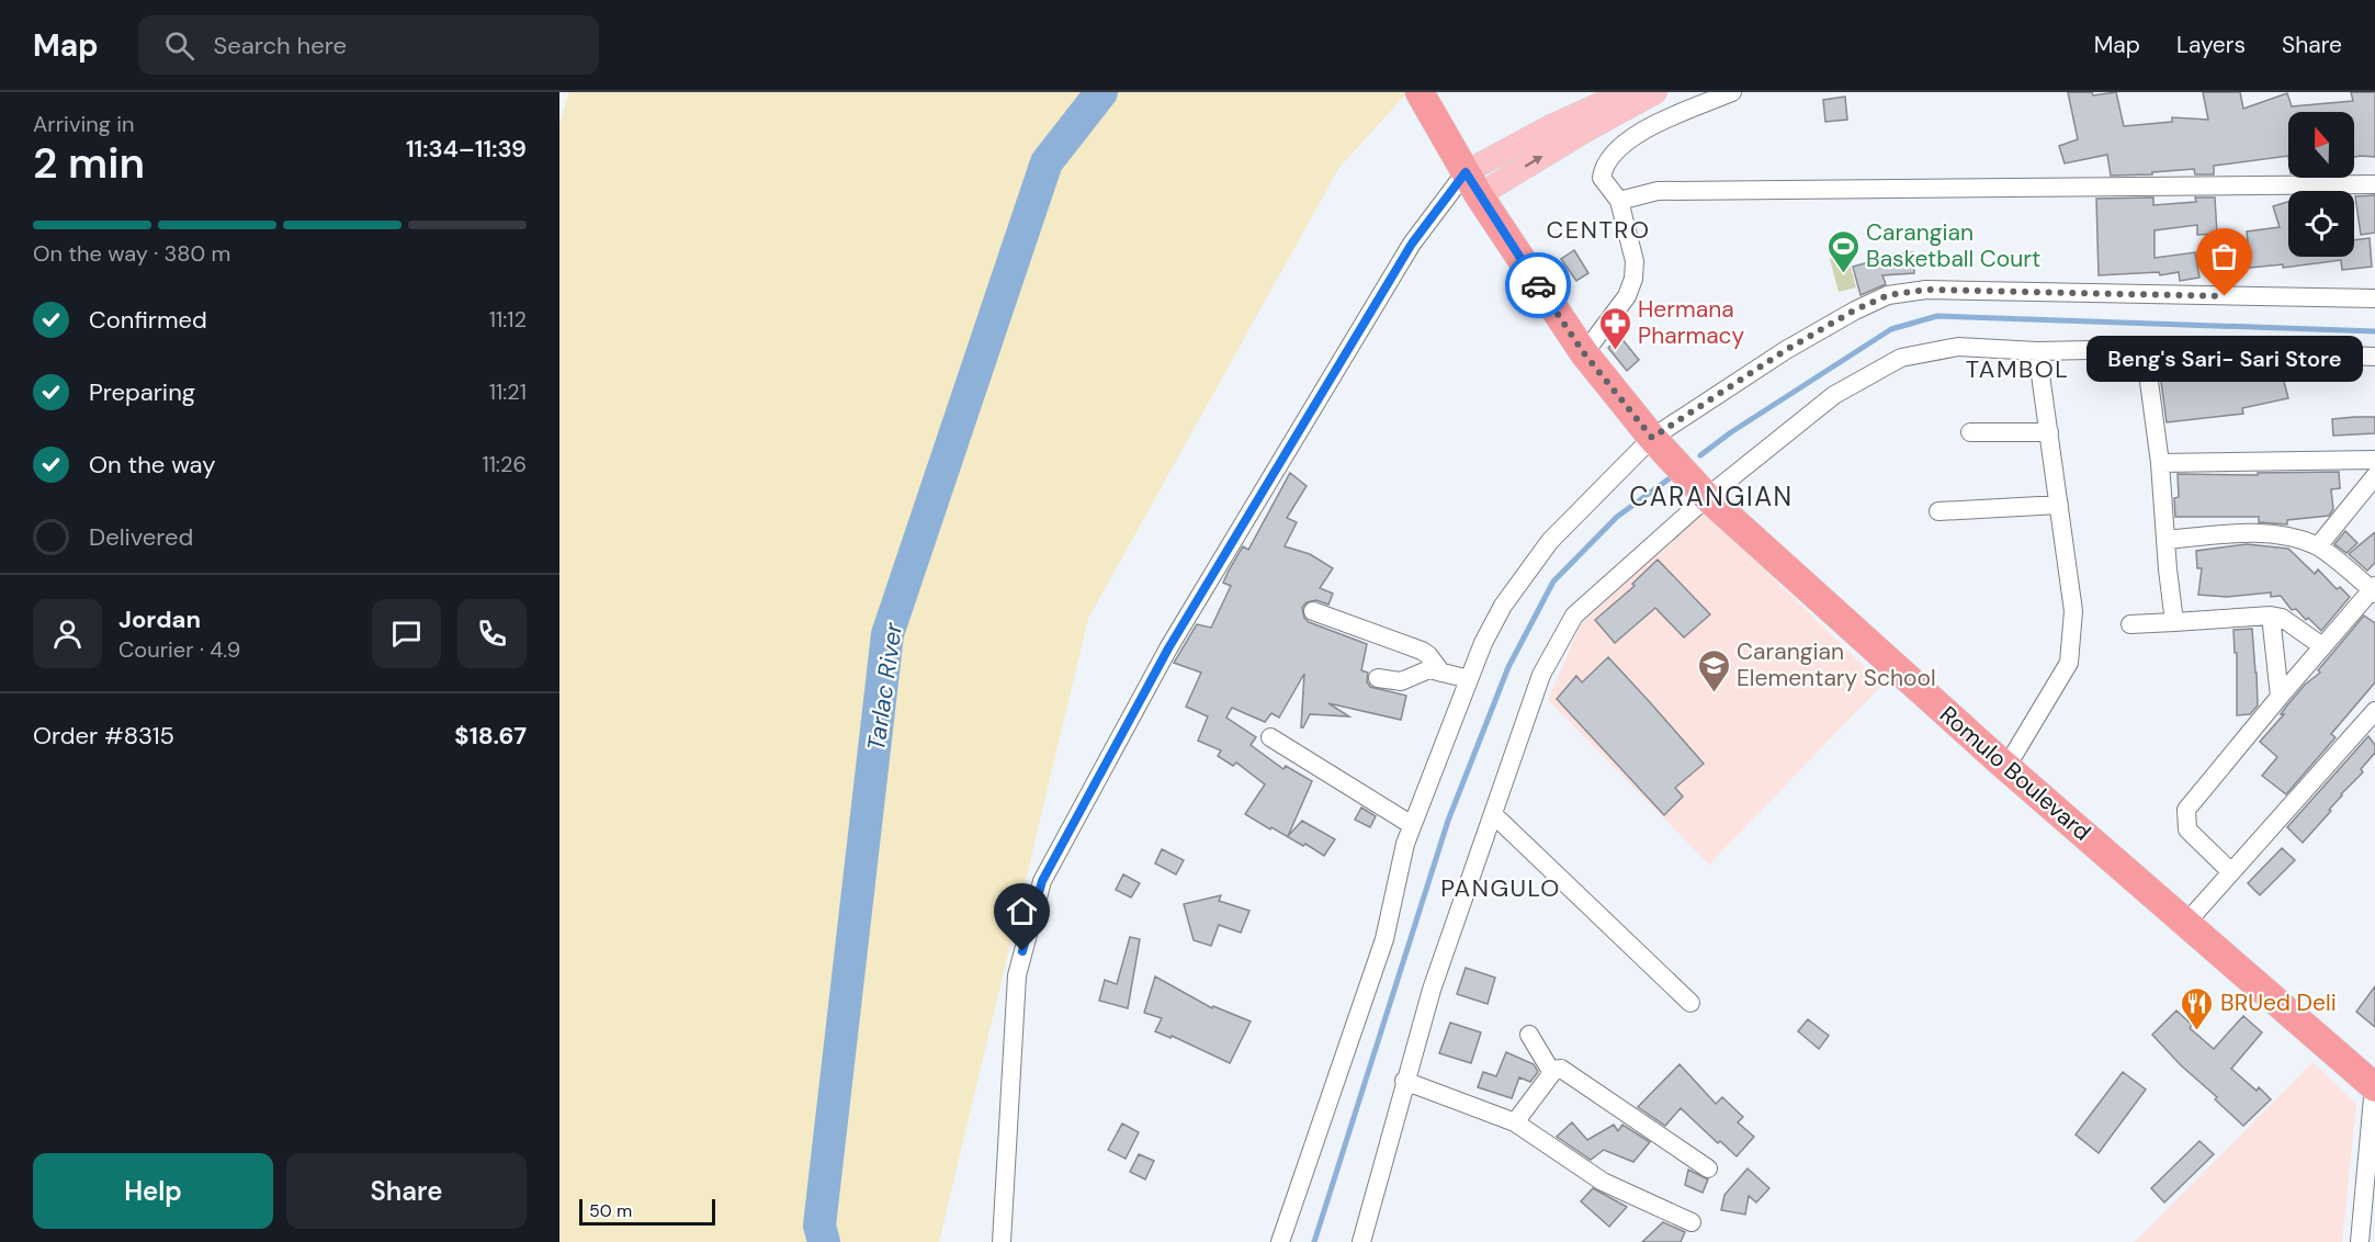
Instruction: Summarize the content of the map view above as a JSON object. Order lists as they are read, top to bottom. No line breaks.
{"streets":{"highway":["Romulo Boulevard"]},"districts":["CENTRO","TAMBOL","CARANGIAN","PANGULO"],"water":["Tarlac River"],"places":{"sports":["Carangian Basketball Court"],"other":["Beng's Sari- Sari Store"],"pharmacy":["Hermana Pharmacy"],"school or university":["Carangian Elementary School"],"restaurant":["BRUed Deli"]},"scale_bar":"50 m","north":"top","page":{"header":"Map","search":"Search here","nav":["Map","Layers","Share"],"heading":["2 min","Arriving in","11:34–11:39"],"panel":["Jordan","Courier · 4.9","Order #8315","$18.67"],"bar":"On the way · 380 m","list":[["Confirmed","11:12"],["Preparing","11:21"],["On the way","11:26"],"Delivered"],"bubble":"Beng's Sari- Sari Store","buttons":["Help","Share"],"scale":"50 m"}}
